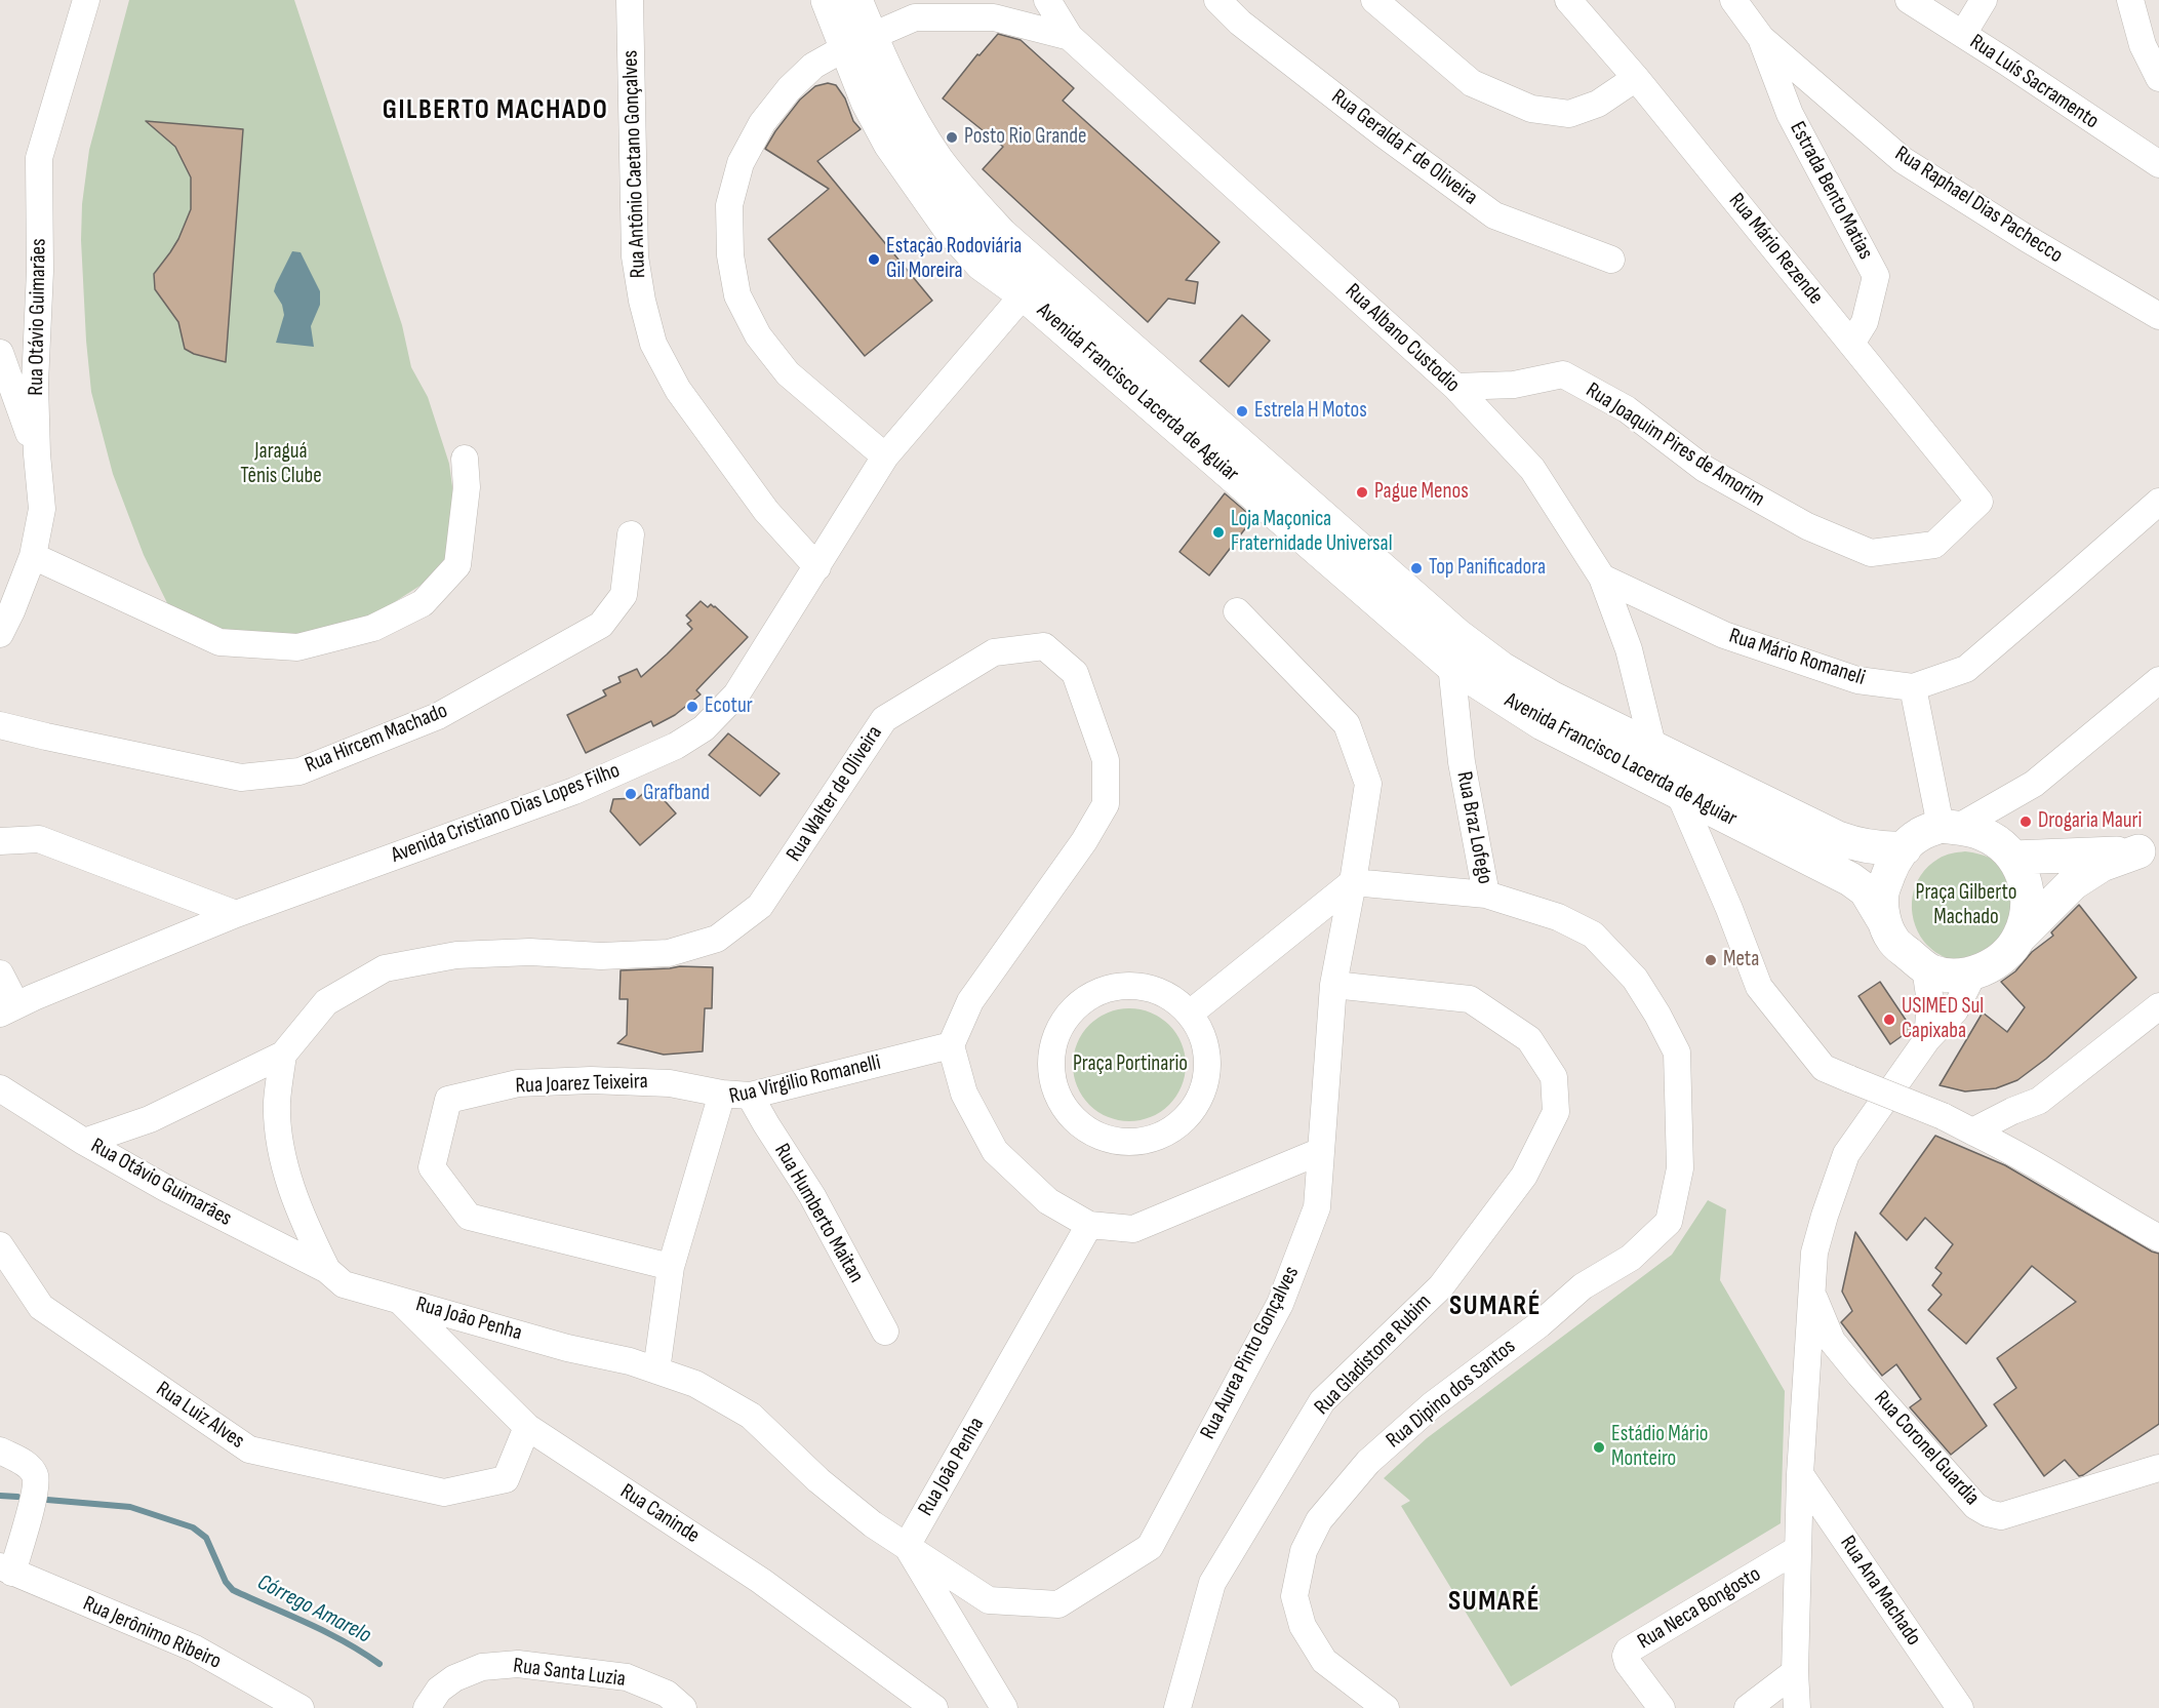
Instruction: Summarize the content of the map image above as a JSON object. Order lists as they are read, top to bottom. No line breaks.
{"streets":{"main road":["Avenida Francisco Lacerda de Aguiar"],"street":["Rua Luís Sacramento","Rua Geralda F de Oliveira","Rua Antônio Caetano Gonçalves","Estrada Bento Matias","Rua Raphael Dias Pachecco","Rua Mário Rezende","Rua Otávio Guimarães","Rua Albano Custodio","Rua Joaquim Pires de Amorim","Rua Mário Romaneli","Rua Hircem Machado","Rua Walter de Oliveira","Avenida Cristiano Dias Lopes Filho","Rua Braz Lofego","Rua Virgilio Romanelli","Rua Joarez Teixeira","Rua Humberto Maitan","Rua João Penha","Rua Aurea Pinto Gonçalves","Rua Gladistone Rubim","Rua Dipino dos Santos","Rua Luiz Alves","Rua Coronel Guardia","Rua Caninde","Rua Ana Machado","Rua Neca Bongosto","Rua Jerônimo Ribeiro","Rua Santa Luzia"]},"crossings":[["Rua Antônio Caetano Gonçalves","Avenida Cristiano Dias Lopes Filho"],["Estrada Bento Matias","Rua Raphael Dias Pachecco"],["Estrada Bento Matias","Rua Mário Rezende"],["Rua Mário Rezende","Rua Joaquim Pires de Amorim"],["Rua Otávio Guimarães","Rua Walter de Oliveira"],["Rua Otávio Guimarães","Rua João Penha"],["Rua Albano Custodio","Avenida Francisco Lacerda de Aguiar"],["Rua Albano Custodio","Rua Joaquim Pires de Amorim"],["Rua Albano Custodio","Rua Mário Romaneli"],["Avenida Francisco Lacerda de Aguiar","Avenida Cristiano Dias Lopes Filho"],["Avenida Francisco Lacerda de Aguiar","Rua Braz Lofego"],["Rua Walter de Oliveira","Rua Virgilio Romanelli"],["Rua Braz Lofego","Rua Aurea Pinto Gonçalves"],["Rua Braz Lofego","Rua Dipino dos Santos"],["Rua Virgilio Romanelli","Rua Joarez Teixeira"],["Rua Virgilio Romanelli","Rua Humberto Maitan"],["Rua Virgilio Romanelli","Rua João Penha"],["Rua João Penha","Rua Aurea Pinto Gonçalves"],["Rua João Penha","Rua Caninde"],["Rua Aurea Pinto Gonçalves","Rua Gladistone Rubim"],["Rua Luiz Alves","Rua Caninde"]],"districts":["GILBERTO MACHADO","SUMARÉ","SUMARÉ"],"water":["Córrego Amarelo"],"parks":["Jaraguá Tênis Clube","Praça Gilberto Machado","Praça Portinario"],"places":["Posto Rio Grande","Estação Rodoviária Gil Moreira","Estrela H Motos","Pague Menos","Loja Maçonica Fraternidade Universal","Top Panificadora","Ecotur","Grafband","Drogaria Mauri","Meta","USIMED Sul Capixaba","Estádio Mário Monteiro"]}
